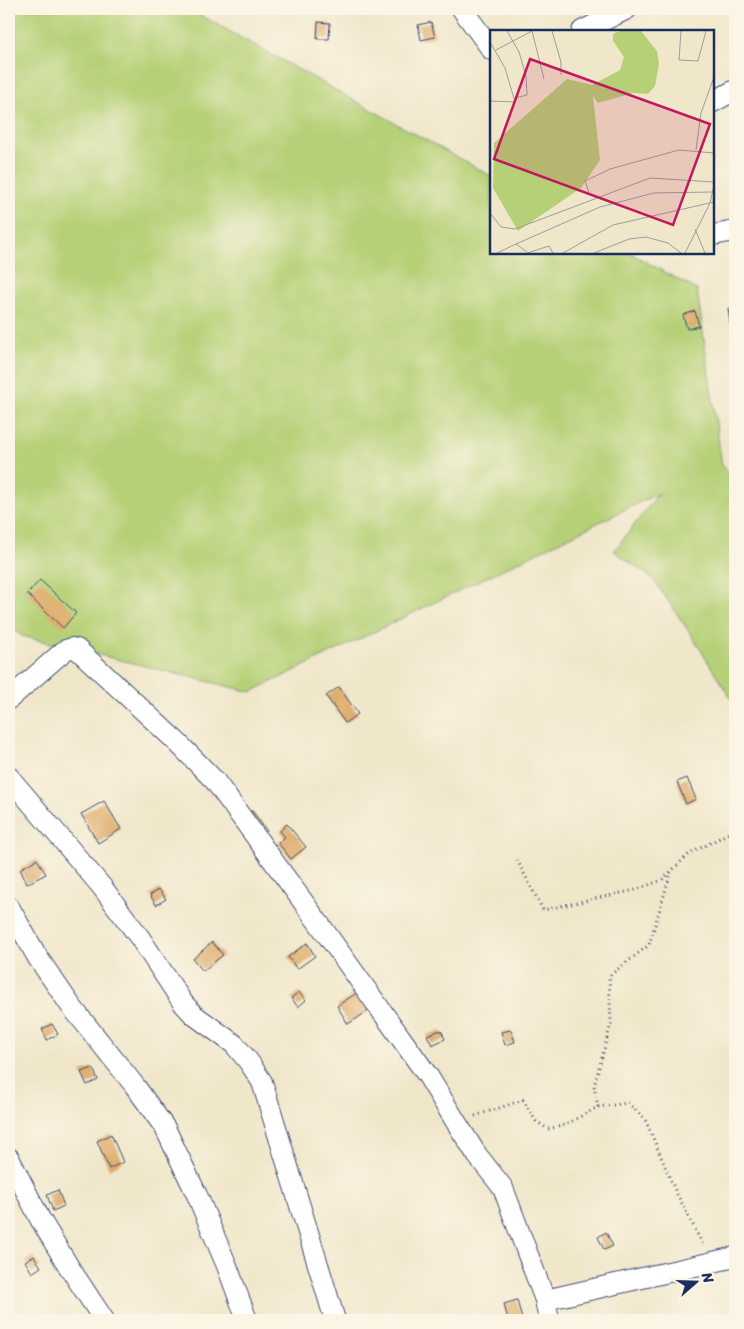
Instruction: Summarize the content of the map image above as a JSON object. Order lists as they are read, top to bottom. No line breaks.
{"north":"right"}
